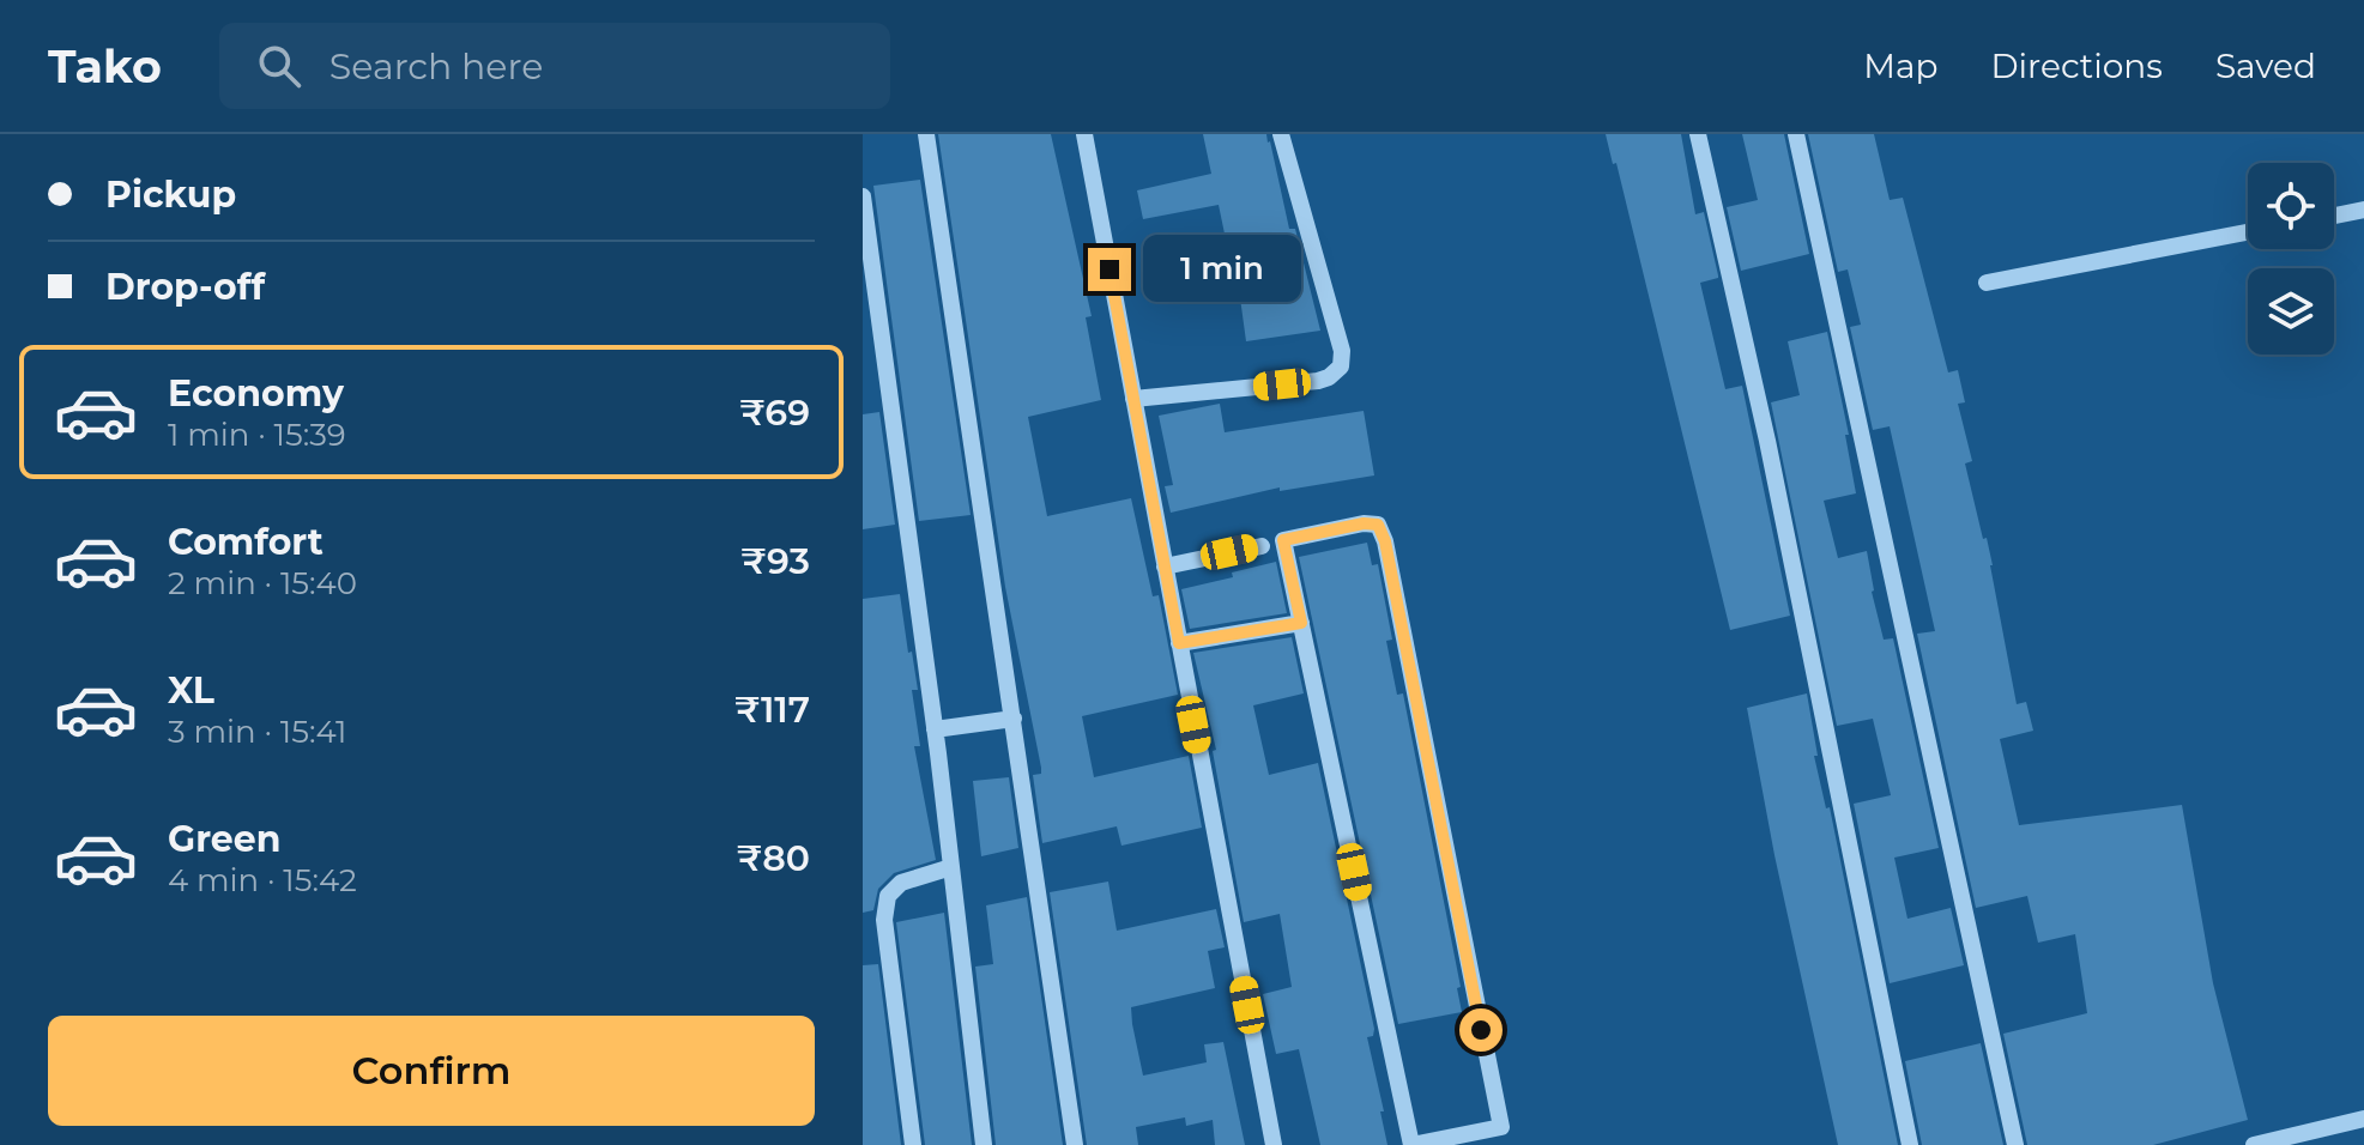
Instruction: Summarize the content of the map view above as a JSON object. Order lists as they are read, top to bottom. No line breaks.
{"page":{"header":"Tako","search":"Search here","nav":["Map","Directions","Saved"],"banner":["Pickup","Drop-off"],"bubble":"1 min","list":[{"name":"Economy","note":"1 min · 15:39","value":"₹69"},{"name":"Comfort","note":"2 min · 15:40","value":"₹93"},{"name":"XL","note":"3 min · 15:41","value":"₹117"},{"name":"Green","note":"4 min · 15:42","value":"₹80"}],"buttons":"Confirm"}}
